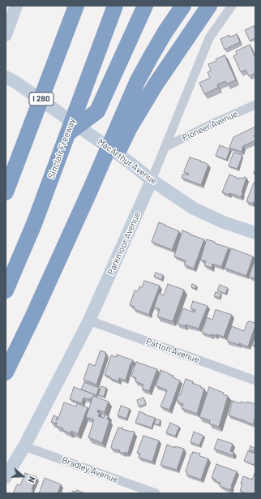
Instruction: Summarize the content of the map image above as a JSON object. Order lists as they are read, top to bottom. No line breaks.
{"streets":{"highway":["I 280","Sinclair Freeway"],"street":["Pioneer Avenue","MacArthur Avenue","Parkmoor Avenue","Patton Avenue","Bradley Avenue"]},"crossings":[["Pioneer Avenue","Parkmoor Avenue"],["MacArthur Avenue","Parkmoor Avenue"],["Parkmoor Avenue","Patton Avenue"],["Parkmoor Avenue","Bradley Avenue"]],"north":"right"}
